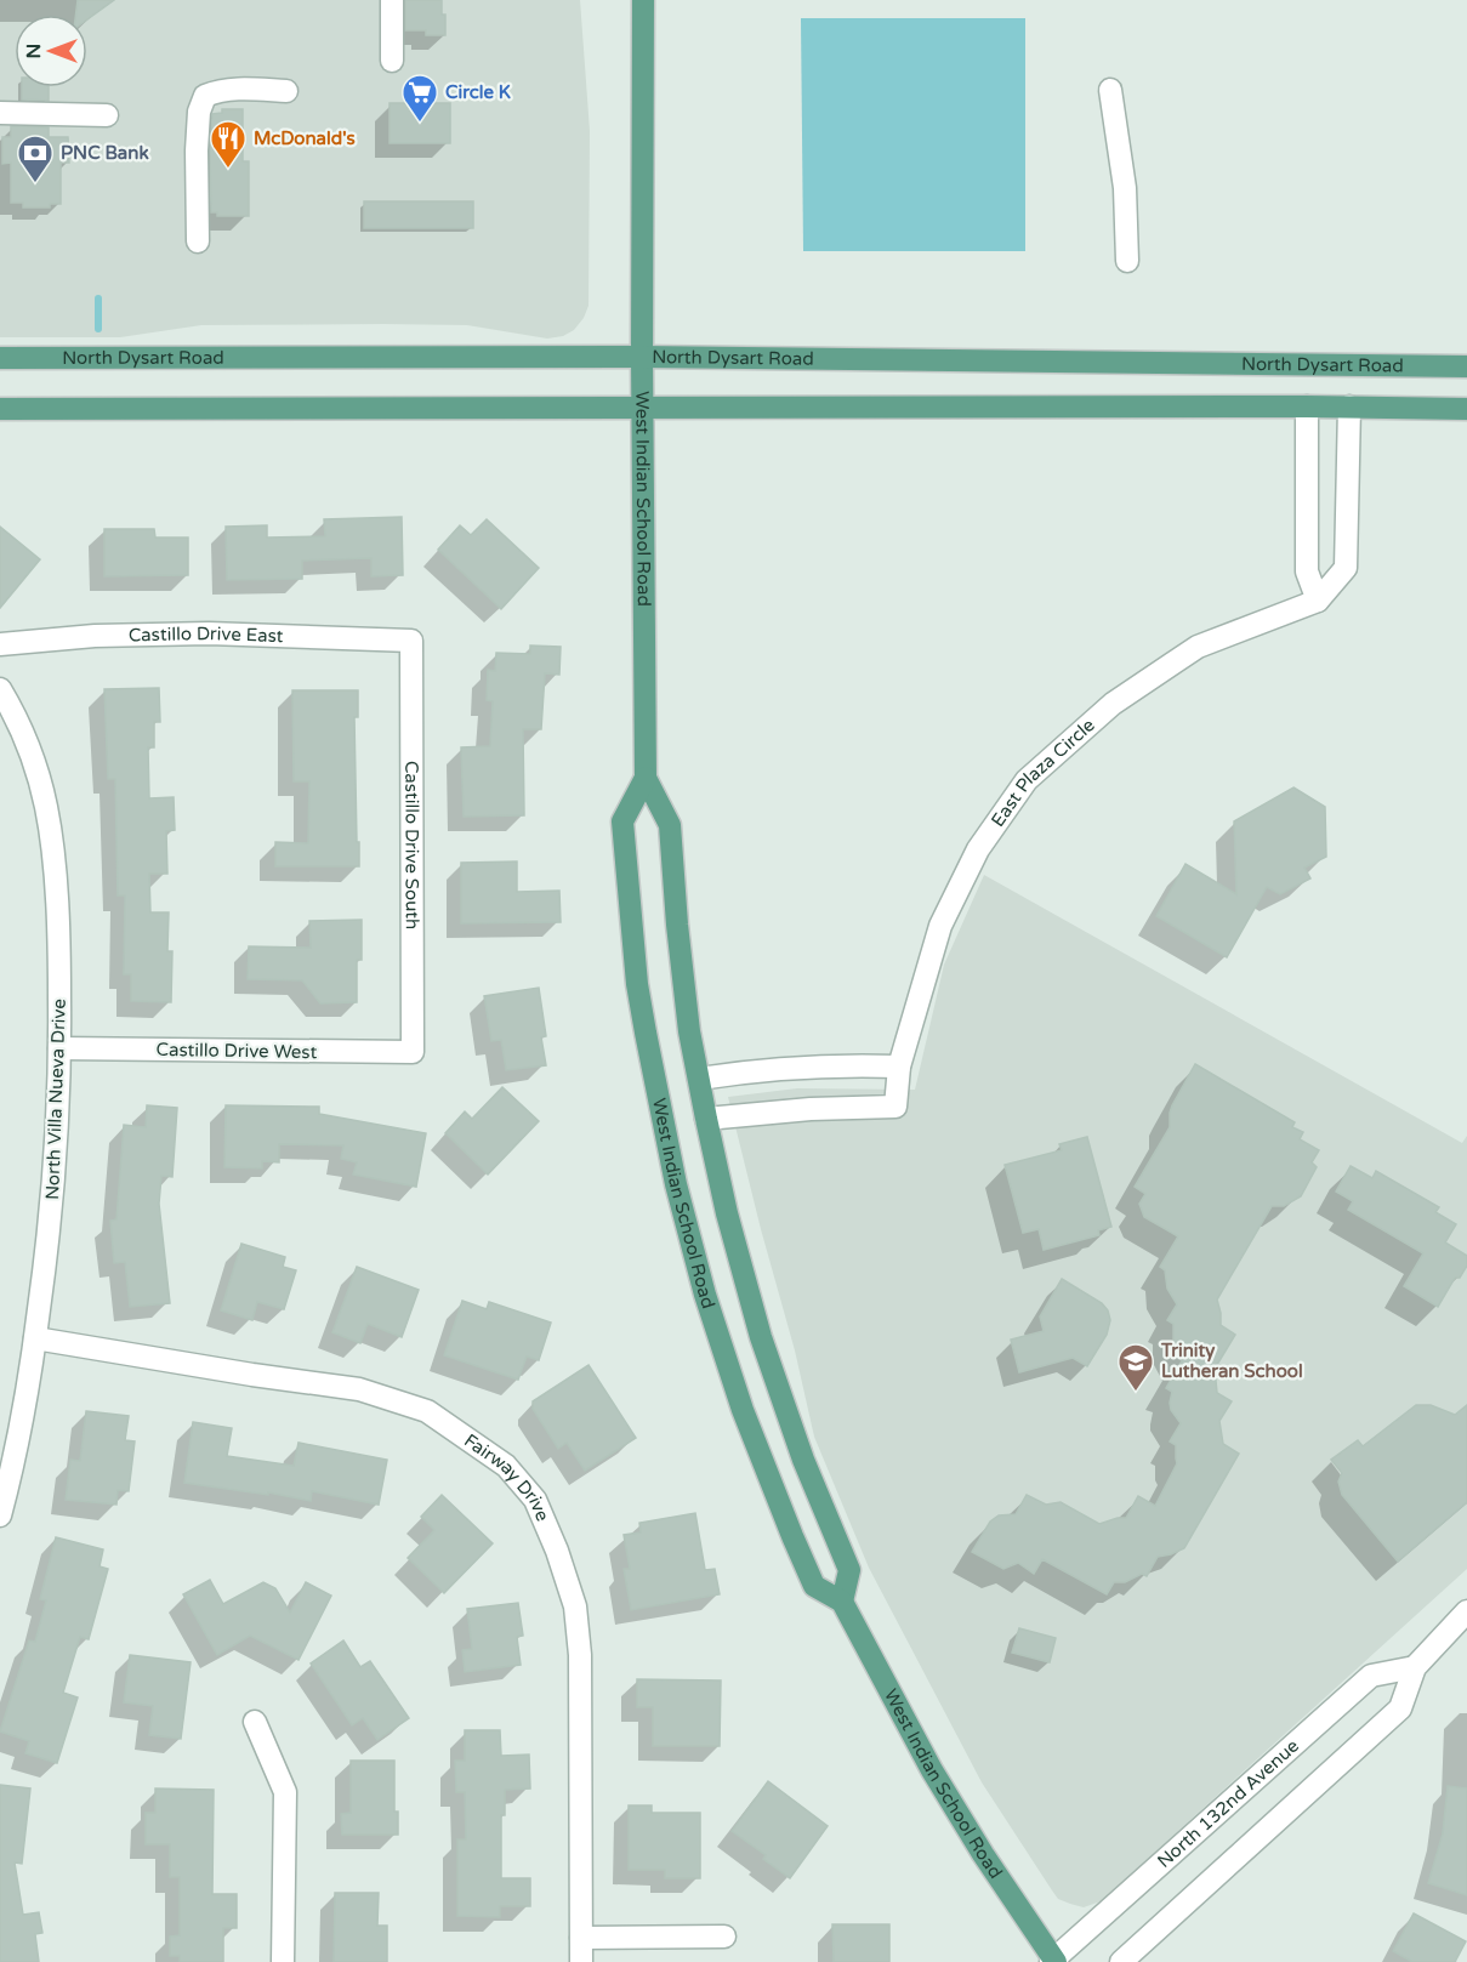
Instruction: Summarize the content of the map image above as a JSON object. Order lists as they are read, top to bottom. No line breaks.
{"streets":{"main road":["North Dysart Road","West Indian School Road"],"street":["Castillo Drive East","East Plaza Circle","Castillo Drive South","Castillo Drive West","North Villa Nueva Drive","Fairway Drive","North 132nd Avenue"]},"crossings":[["North Dysart Road","West Indian School Road"],["West Indian School Road","East Plaza Circle"],["West Indian School Road","North 132nd Avenue"],["Castillo Drive East","Castillo Drive South"],["Castillo Drive South","Castillo Drive West"],["Castillo Drive West","North Villa Nueva Drive"],["North Villa Nueva Drive","Fairway Drive"]],"places":{"supermarket":["Circle K"],"restaurant":["McDonald's"],"bank":["PNC Bank"],"school or university":["Trinity Lutheran School"]},"north":"left"}
